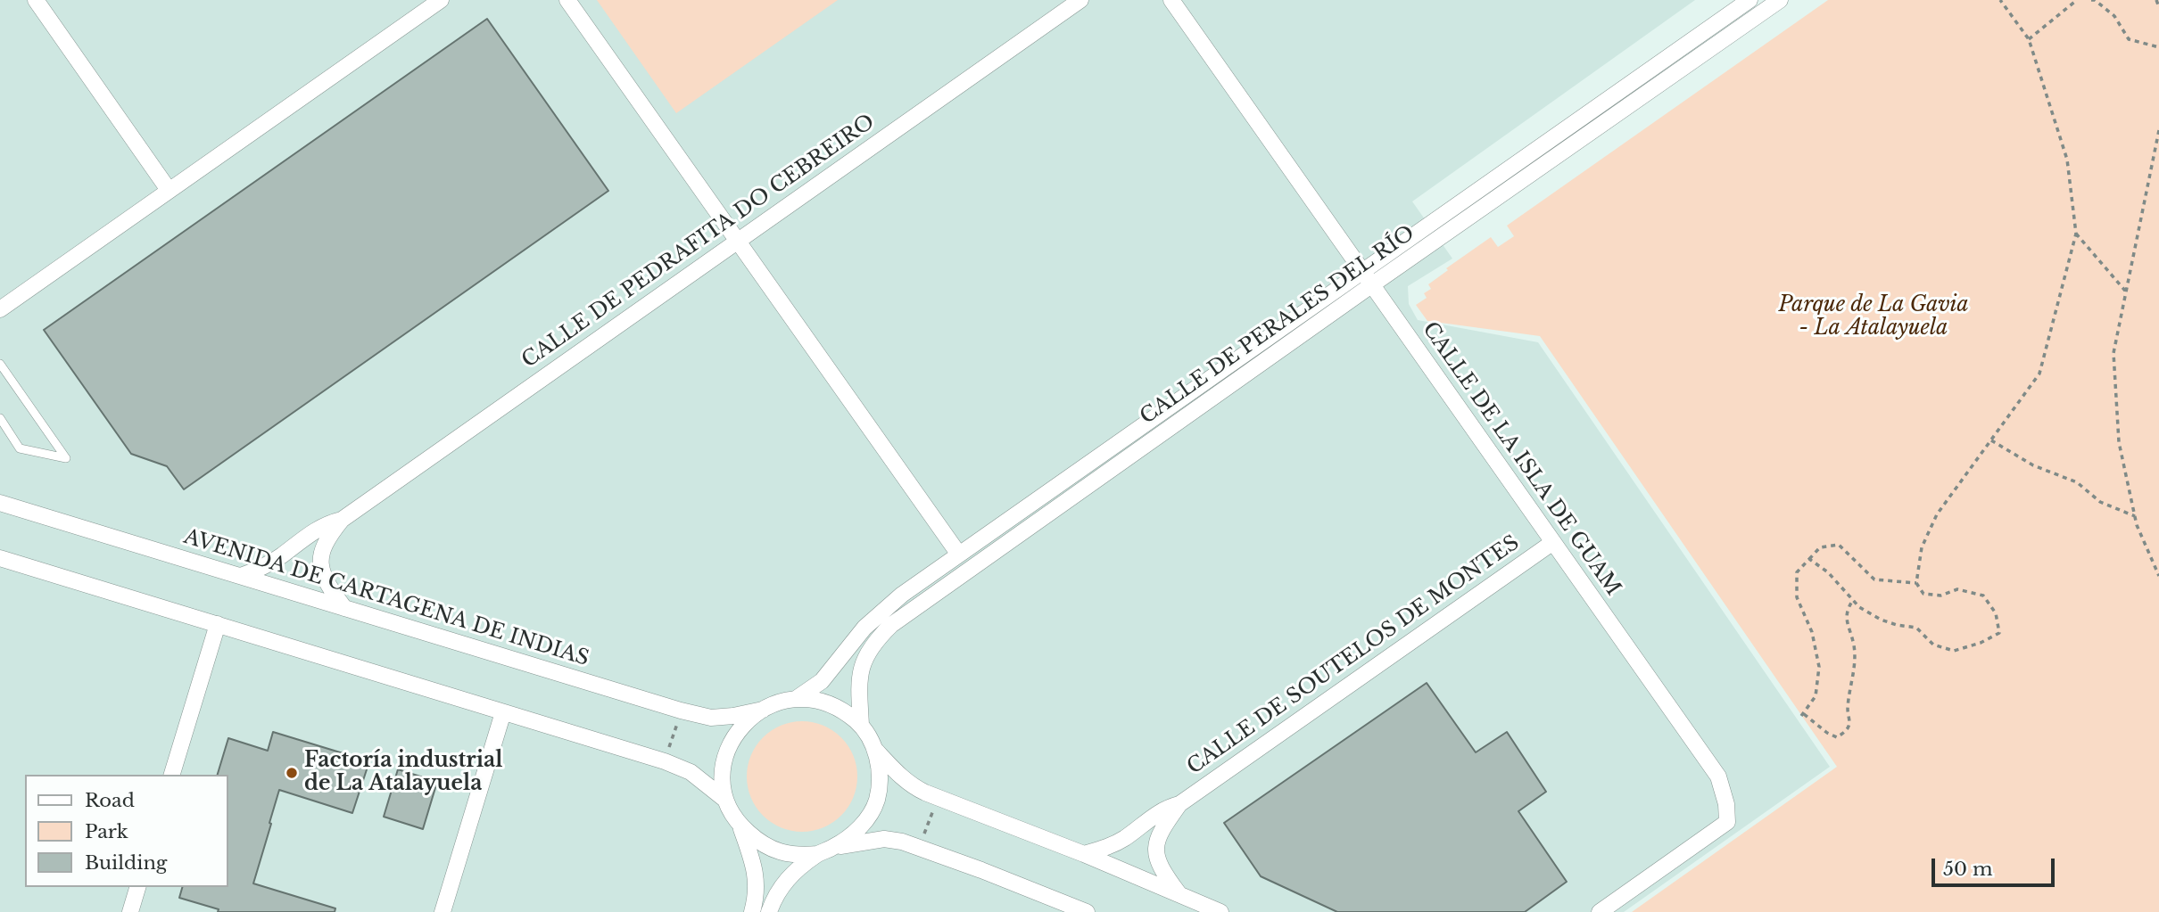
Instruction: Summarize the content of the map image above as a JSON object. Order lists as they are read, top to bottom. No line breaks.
{"streets":{"street":["CALLE DE PEDRAFITA DO CEBREIRO","CALLE DE PERALES DEL RÍO","CALLE DE LA ISLA DE GUAM","AVENIDA DE CARTAGENA DE INDIAS","CALLE DE SOUTELOS DE MONTES"]},"crossings":[["CALLE DE PEDRAFITA DO CEBREIRO","AVENIDA DE CARTAGENA DE INDIAS"],["CALLE DE PERALES DEL RÍO","CALLE DE LA ISLA DE GUAM"],["CALLE DE PERALES DEL RÍO","AVENIDA DE CARTAGENA DE INDIAS"],["CALLE DE LA ISLA DE GUAM","CALLE DE SOUTELOS DE MONTES"]],"parks":["Parque de La Gavia - La Atalayuela"],"places":["Factoría industrial de La Atalayuela"],"legend":["Road","Park","Building"],"scale_bar":"50 m"}
